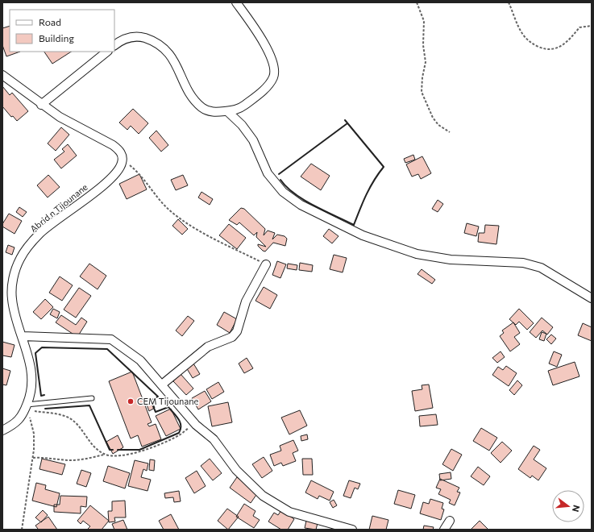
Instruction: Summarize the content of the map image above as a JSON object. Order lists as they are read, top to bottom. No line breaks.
{"streets":{"street":["Abrid n Tijounane"]},"places":["CEM Tijounane"],"legend":["Road","Building"],"north":"right"}
